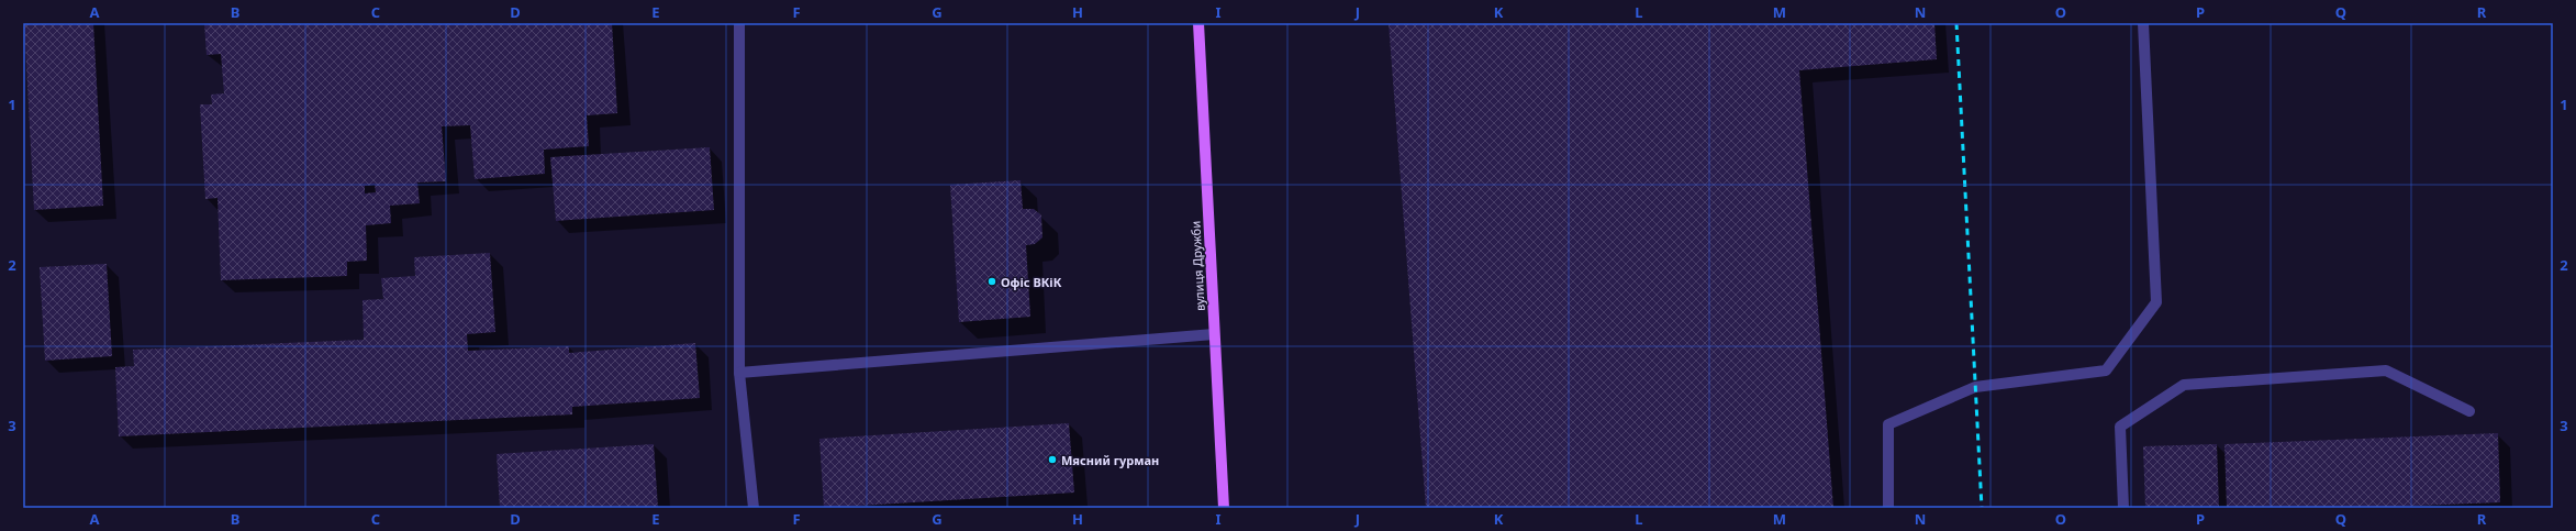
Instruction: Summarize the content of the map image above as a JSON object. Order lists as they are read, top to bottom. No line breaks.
{"streets":{"main road":["вулиця Дружби"]},"places":["Офіс ВКіК","Мясний гурман"],"grid":{"columns":["A","B","C","D","E","F","G","H","I","J","K","L","M","N","O","P","Q","R"],"rows":["1","2","3"]}}
